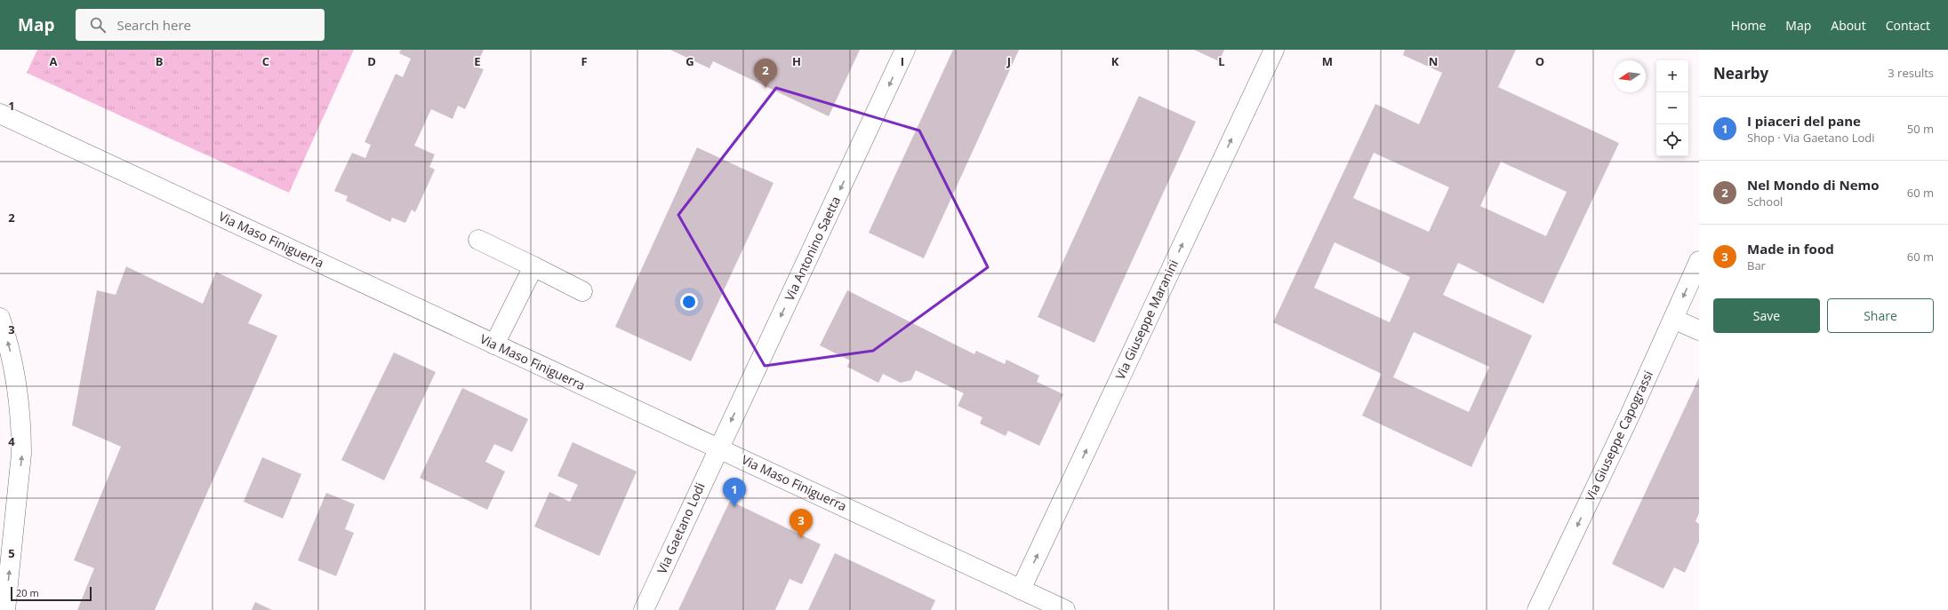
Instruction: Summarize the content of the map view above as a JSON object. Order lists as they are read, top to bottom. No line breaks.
{"streets":{"street":["Via Maso Finiguerra","Via Antonino Saetta","Via Giuseppe Maranini","Via Giuseppe Capograssi","Via Gaetano Lodi"]},"crossings":[["Via Maso Finiguerra","Via Antonino Saetta"],["Via Maso Finiguerra","Via Giuseppe Maranini"],["Via Maso Finiguerra","Via Gaetano Lodi"],["Via Antonino Saetta","Via Gaetano Lodi"]],"one_way":["Via Antonino Saetta","Via Giuseppe Maranini","Via Giuseppe Capograssi"],"scale_bar":"20 m","north":"left","page":{"header":"Map","search":"Search here","nav":["Home","Map","About","Contact"],"heading":["Nearby","3 results"],"pins":["2","1","3"],"map_buttons":["+","−"],"list":[{"mark":"1","name":"I piaceri del pane","note":"Shop · Via Gaetano Lodi","value":"50 m"},{"mark":"2","name":"Nel Mondo di Nemo","note":"School","value":"60 m"},{"mark":"3","name":"Made in food","note":"Bar","value":"60 m"}],"buttons":["Save","Share"],"scale":"20 m"},"grid":{"columns":["A","B","C","D","E","F","G","H","I","J","K","L","M","N","O"],"rows":["1","2","3","4","5"]}}
